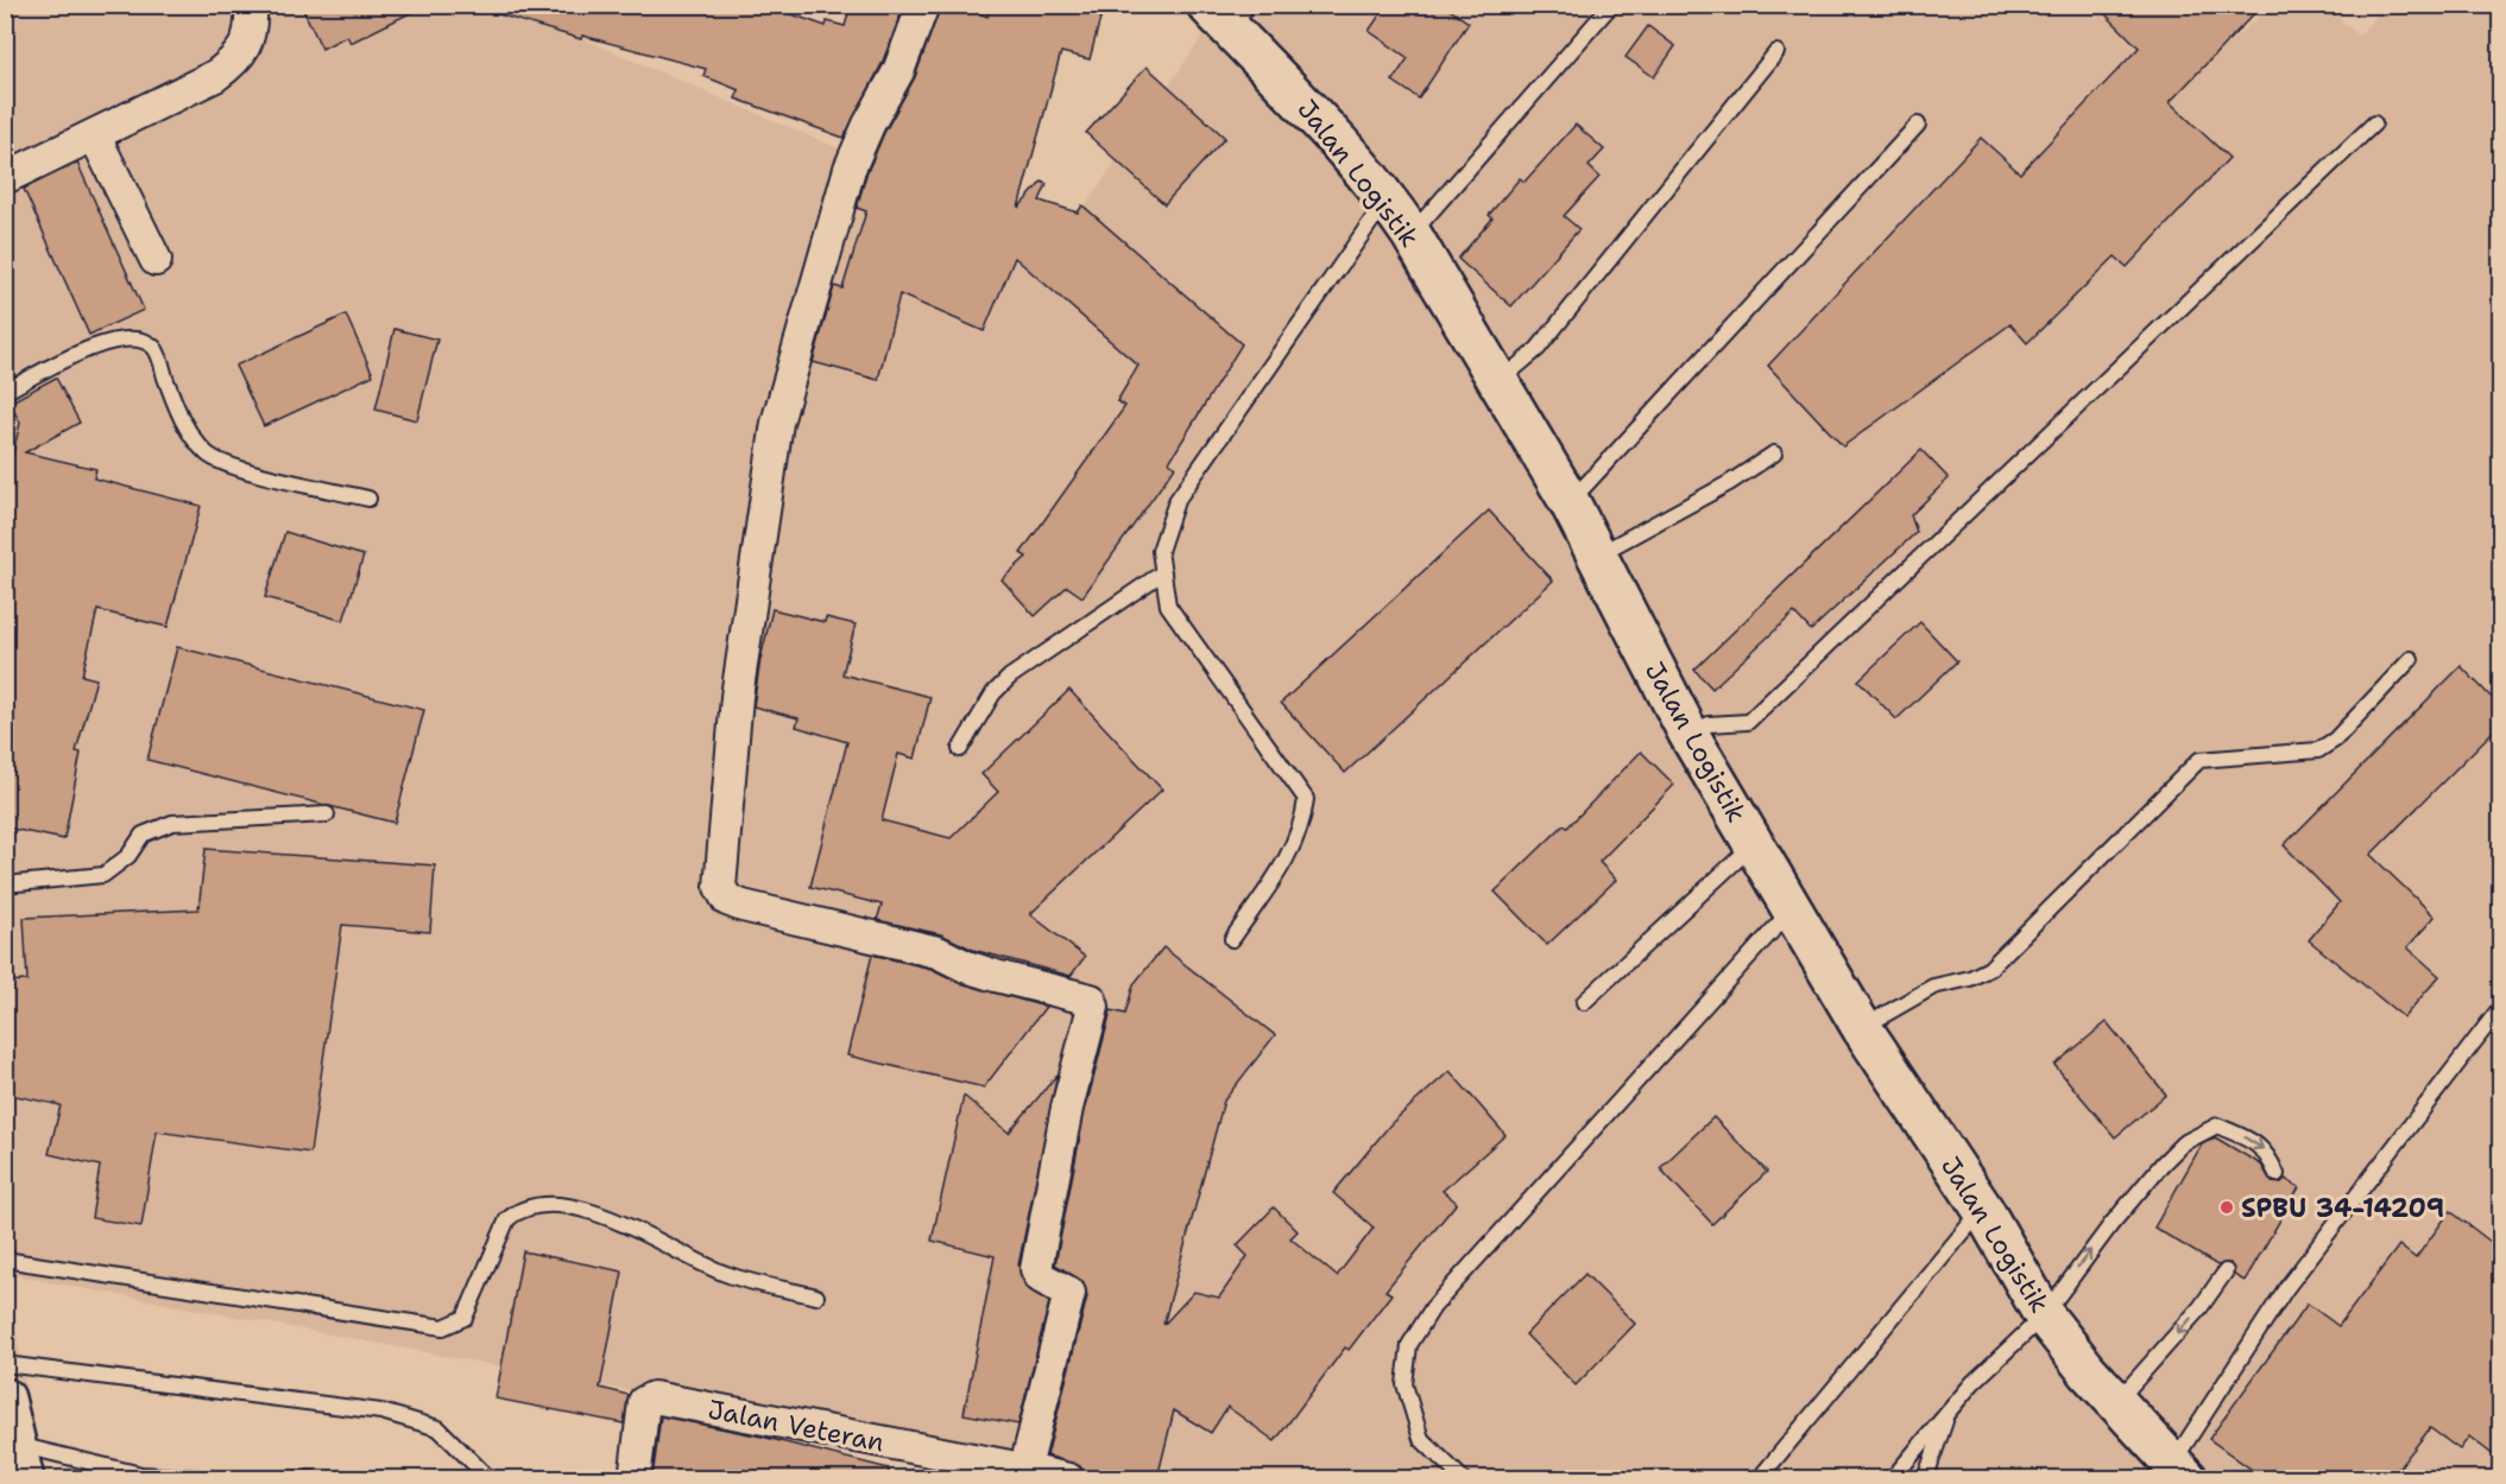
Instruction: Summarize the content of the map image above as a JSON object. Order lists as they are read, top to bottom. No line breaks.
{"streets":{"main road":["Jalan Logistik"],"street":["Jalan Veteran"]},"places":["SPBU 34-14209"]}
